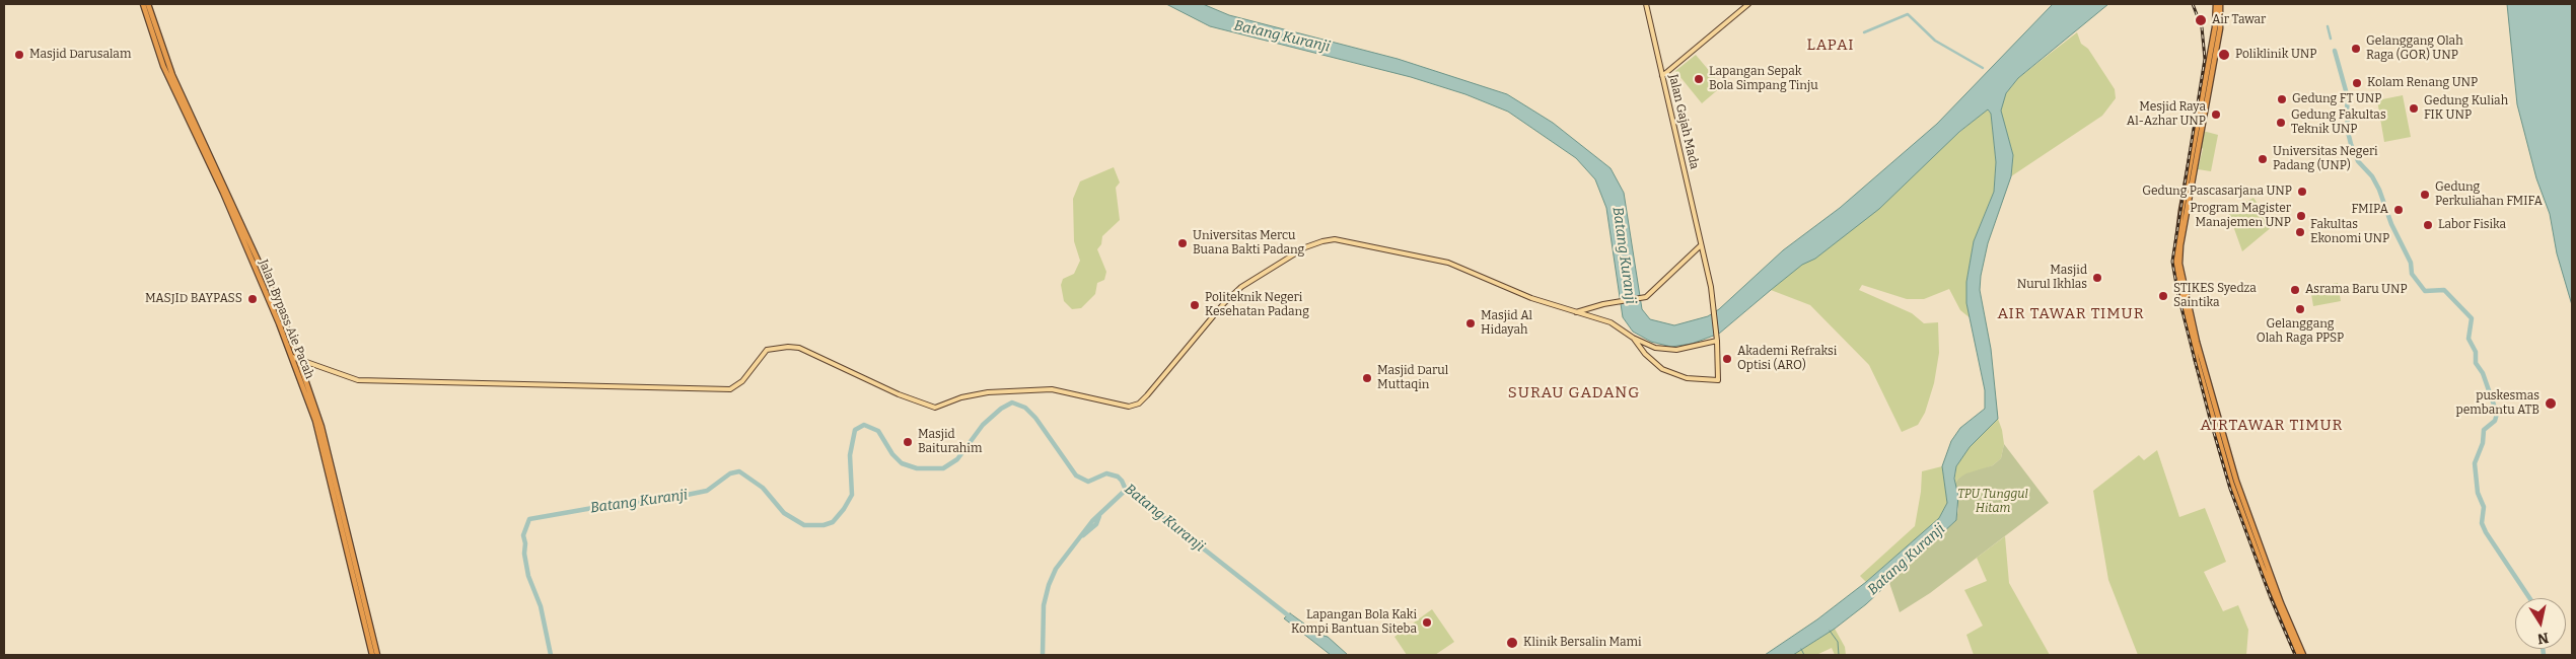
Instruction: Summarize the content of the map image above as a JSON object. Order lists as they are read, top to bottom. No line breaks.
{"streets":{"highway":["Jalan Bypass Aie Pacah"],"main road":["Jalan Gajah Mada"]},"districts":["LAPAI","AIR TAWAR TIMUR","SURAU GADANG","AIRTAWAR TIMUR"],"water":["Batang Kuranji"],"parks":["TPU Tunggul Hitam"],"places":["Air Tawar","Gelanggang Olah Raga (GOR) UNP","Masjid Darusalam","Poliklinik UNP","Lapangan Sepak Bola Simpang Tinju","Kolam Renang UNP","Gedung FT UNP","Gedung Kuliah FIK UNP","Mesjid Raya Al-Azhar UNP","Gedung Fakultas Teknik UNP","Universitas Negeri Padang (UNP)","Gedung Pascasarjana UNP","Gedung Perkuliahan FMIFA","FMIPA","Program Magister Manajemen UNP","Labor Fisika","Fakultas Ekonomi UNP","Universitas Mercu Buana Bakti Padang","Masjid Nurul Ikhlas","Asrama Baru UNP","STIKES Syedza Saintika","MASJID BAYPASS","Politeknik Negeri Kesehatan Padang","Gelanggang Olah Raga PPSP","Masjid Al Hidayah","Akademi Refraksi Optisi (ARO)","Masjid Darul Muttaqin","puskesmas pembantu ATB","Masjid Baiturahim","Lapangan Bola Kaki Kompi Bantuan Siteba","Klinik Bersalin Mami"],"north":"bottom"}
